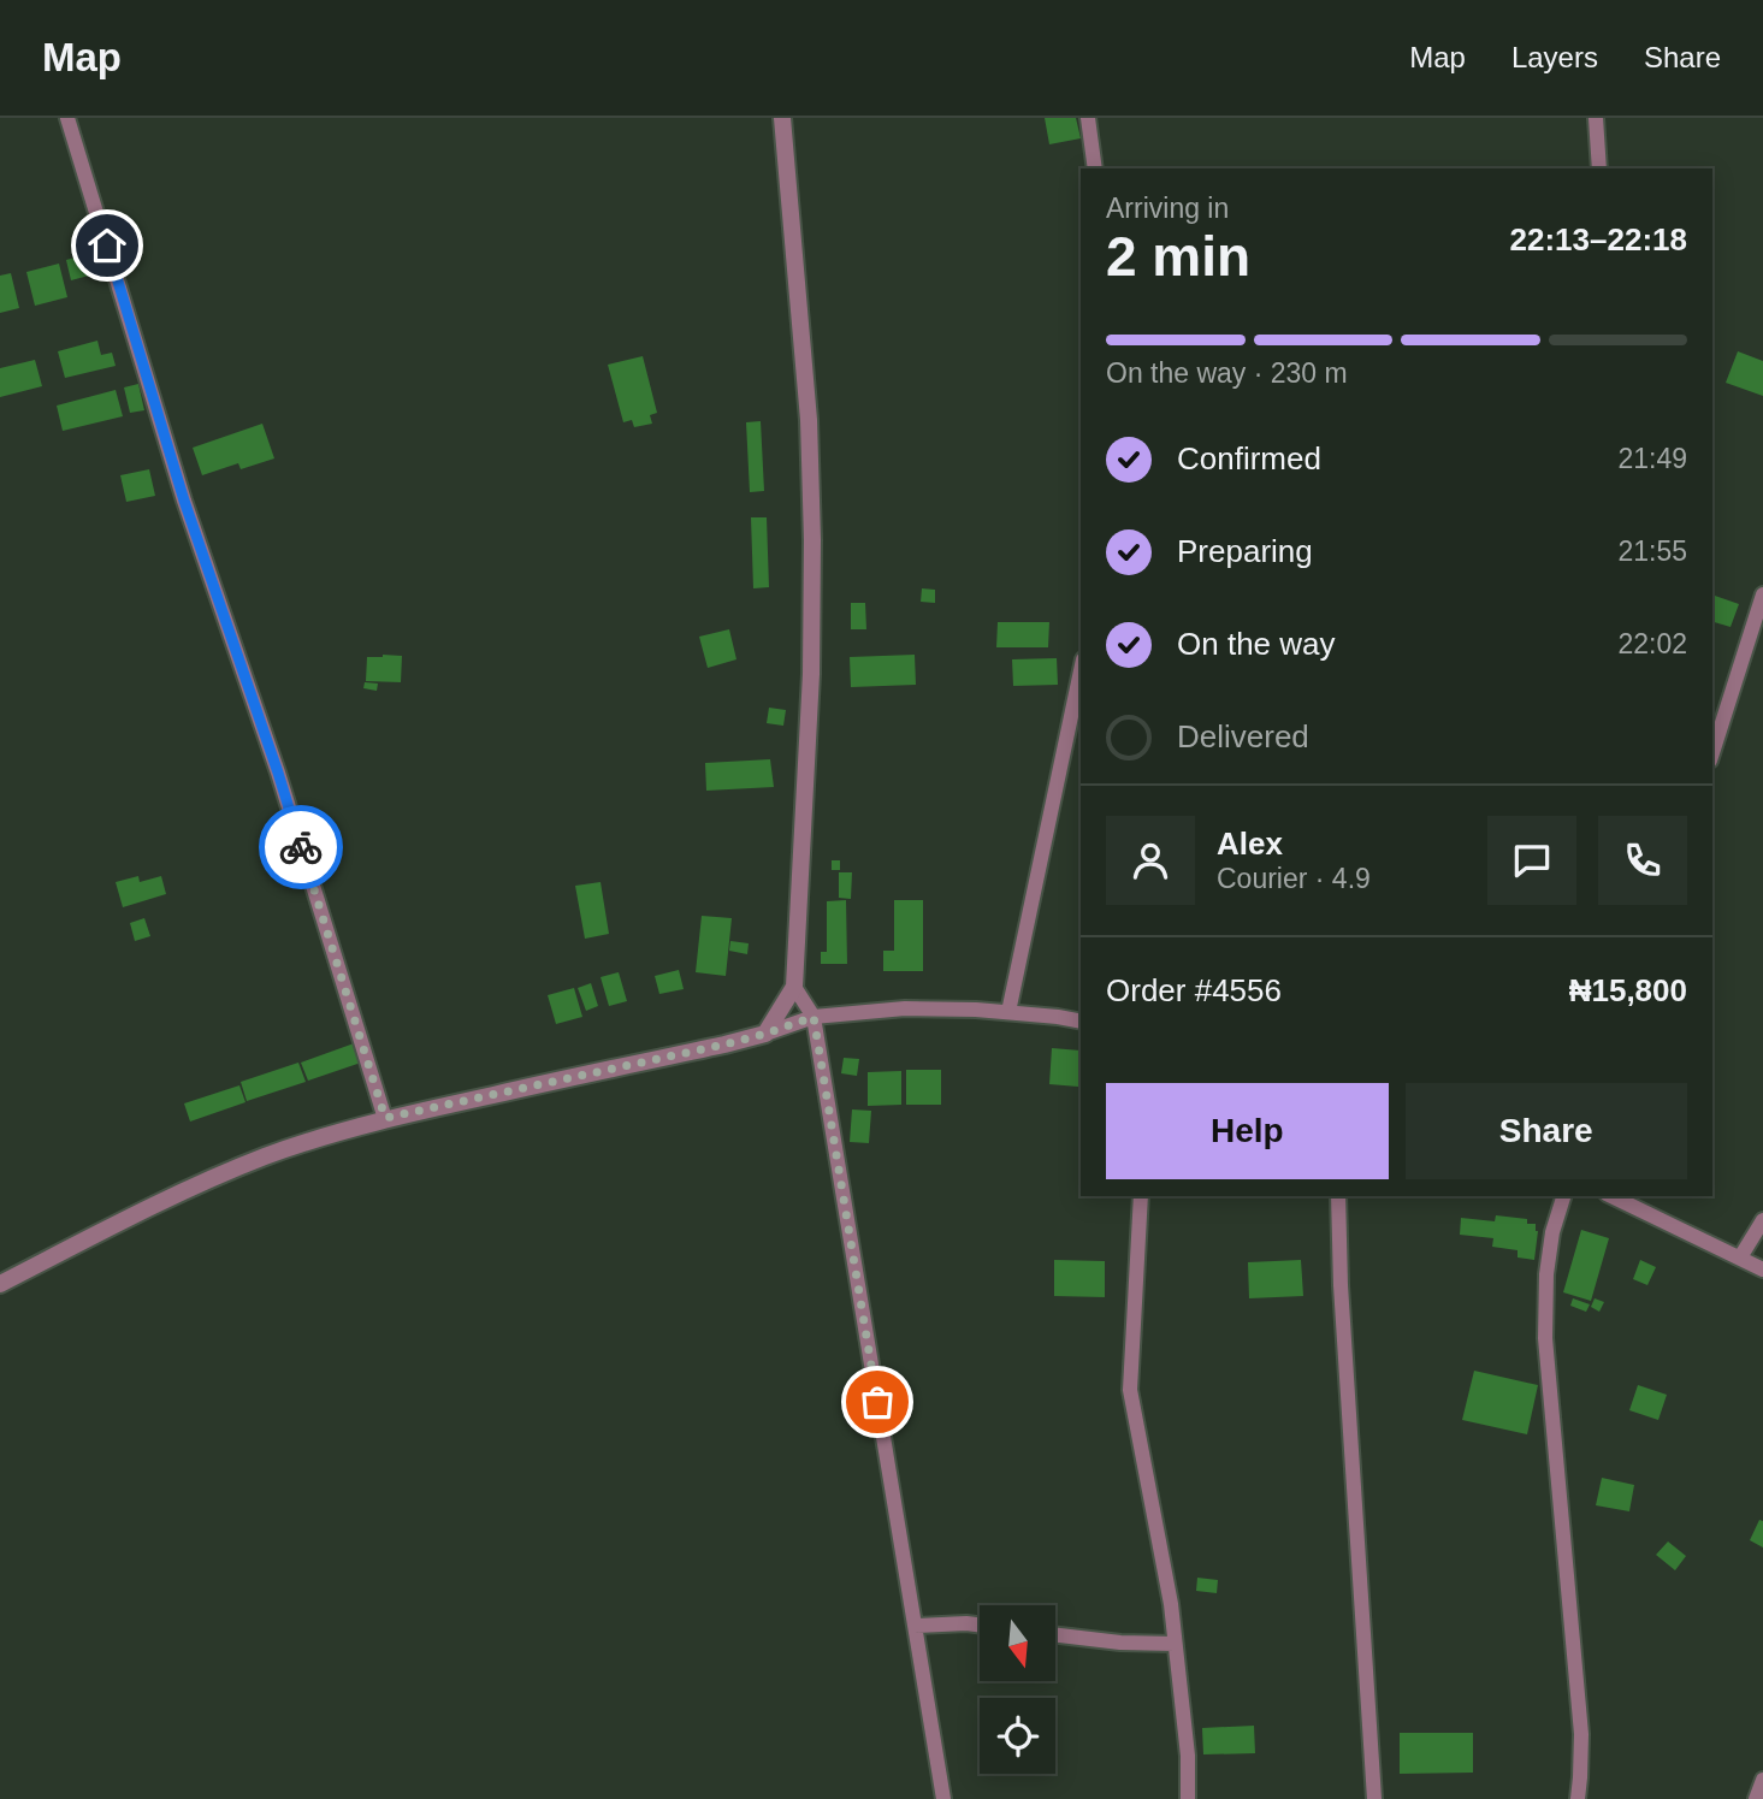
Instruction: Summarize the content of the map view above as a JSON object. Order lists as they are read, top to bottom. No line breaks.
{"north":"bottom","page":{"header":"Map","nav":["Map","Layers","Share"],"heading":["2 min","Arriving in","22:13–22:18"],"panel":["Alex","Courier · 4.9","Order #4556","₦15,800"],"bar":"On the way · 230 m","list":[["Confirmed","21:49"],["Preparing","21:55"],["On the way","22:02"],"Delivered"],"buttons":["Help","Share"]}}
